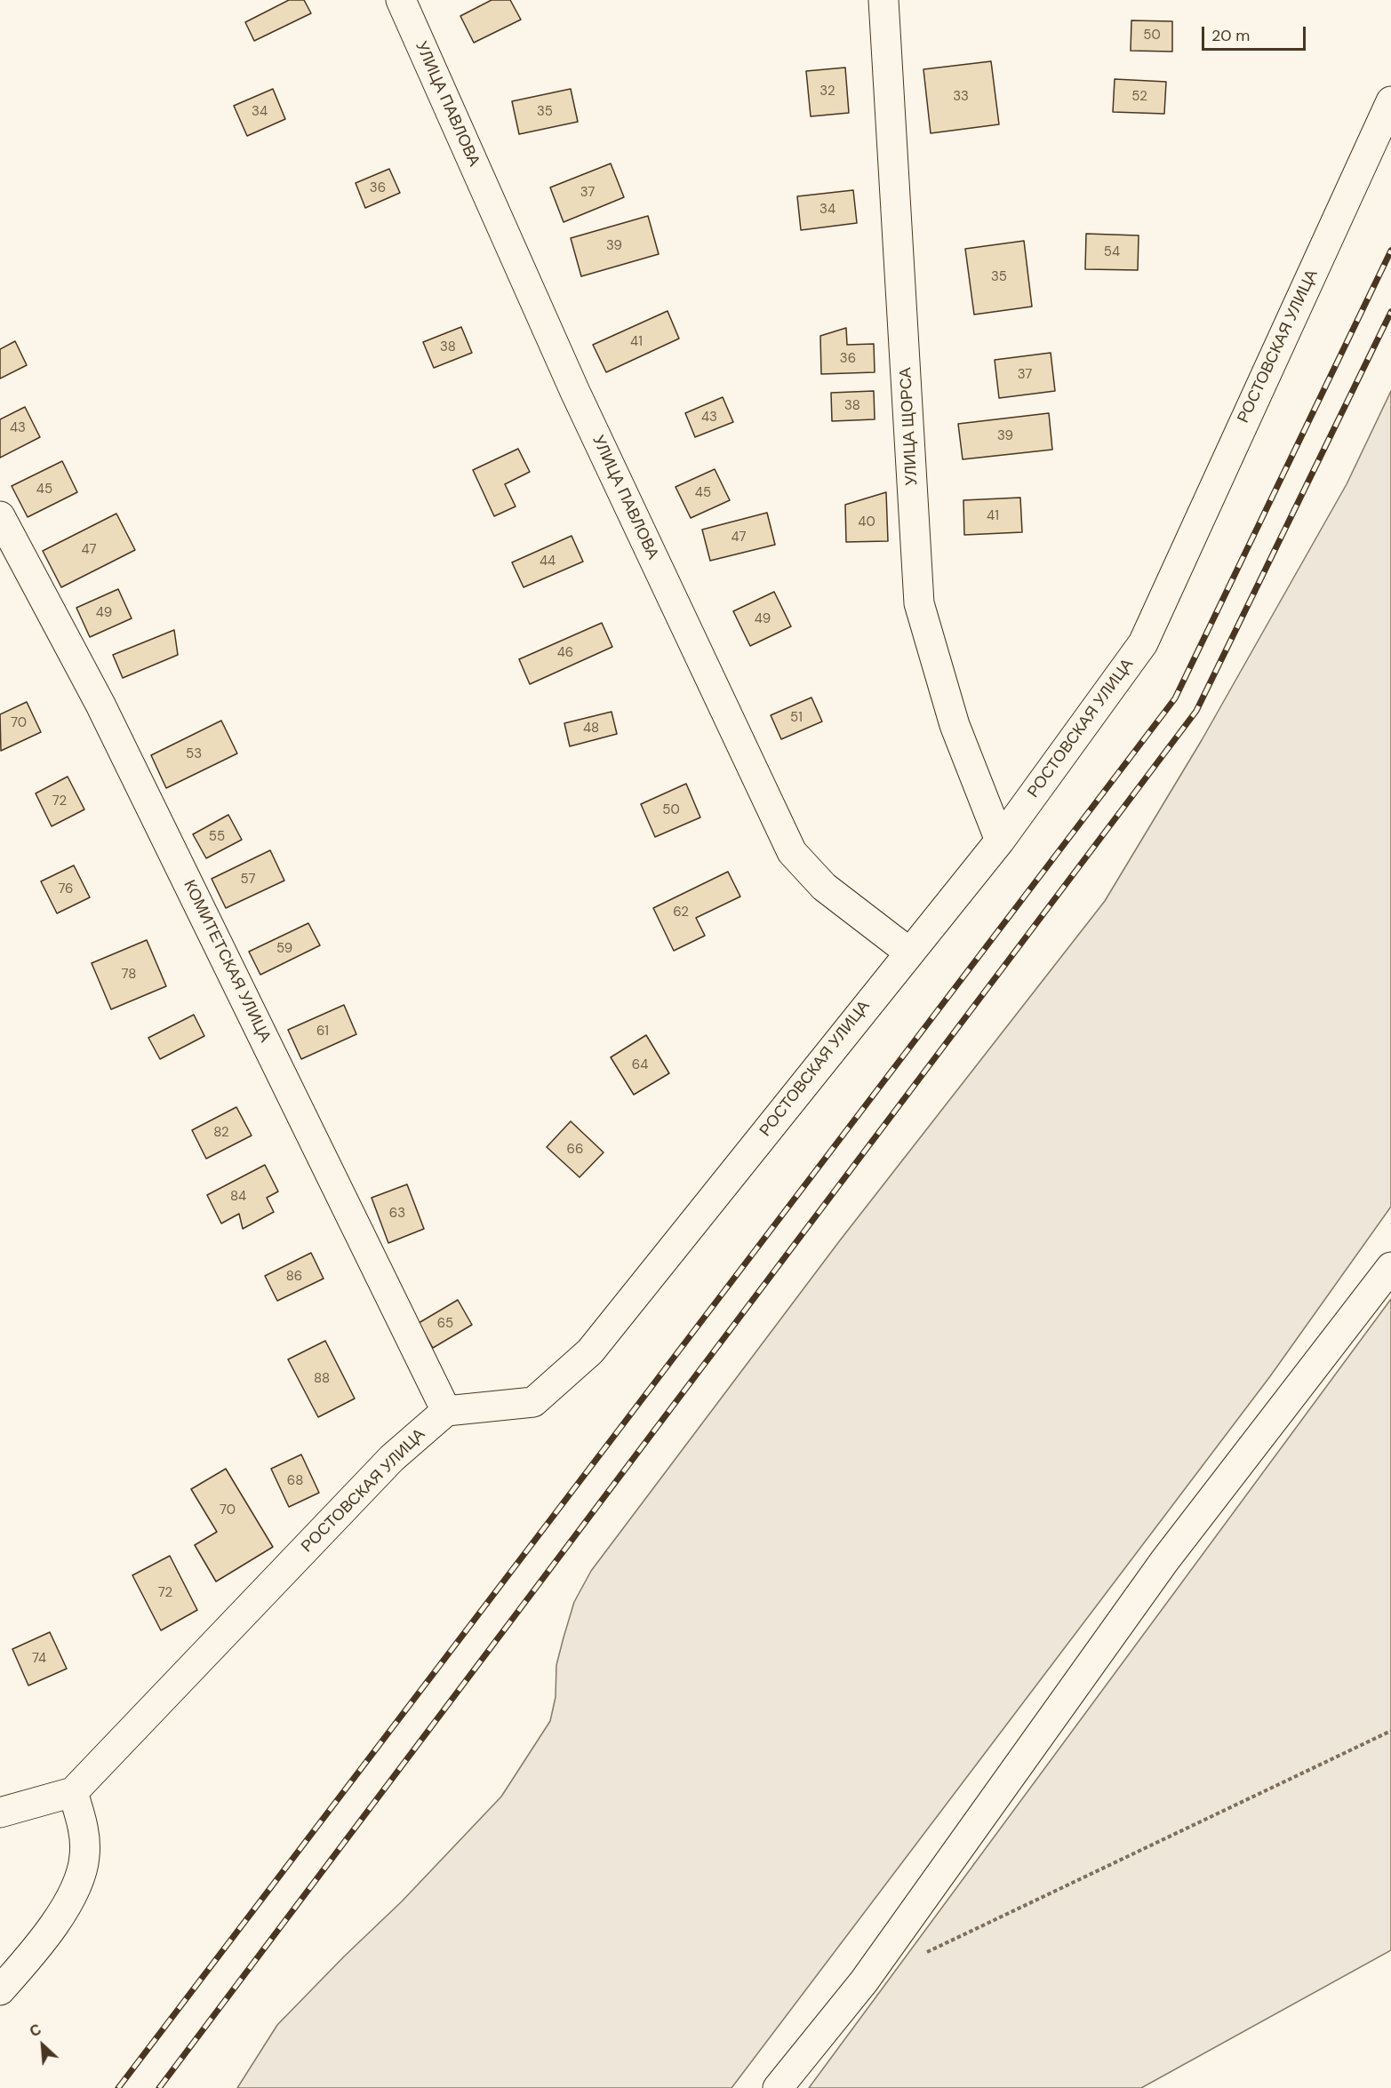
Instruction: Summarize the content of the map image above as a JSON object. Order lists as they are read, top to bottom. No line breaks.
{"streets":{"street":["УЛИЦА ПАВЛОВА","РОСТОВСКАЯ УЛИЦА","УЛИЦА ЩОРСА","КОМИТЕТСКАЯ УЛИЦА"]},"crossings":[["УЛИЦА ПАВЛОВА","РОСТОВСКАЯ УЛИЦА"],["РОСТОВСКАЯ УЛИЦА","УЛИЦА ЩОРСА"],["РОСТОВСКАЯ УЛИЦА","КОМИТЕТСКАЯ УЛИЦА"]],"house_numbers":["50","32","33","52","34","35","36","37","34","39","54","35","41","38","36","37","38","43","43","39","45","45","41","40","47","47","44","49","49","46","51","70","48","53","72","50","55","57","76","62","59","78","61","64","82","66","84","63","86","65","88","68","70","72","74"],"scale_bar":"20 m","north":"top left"}
